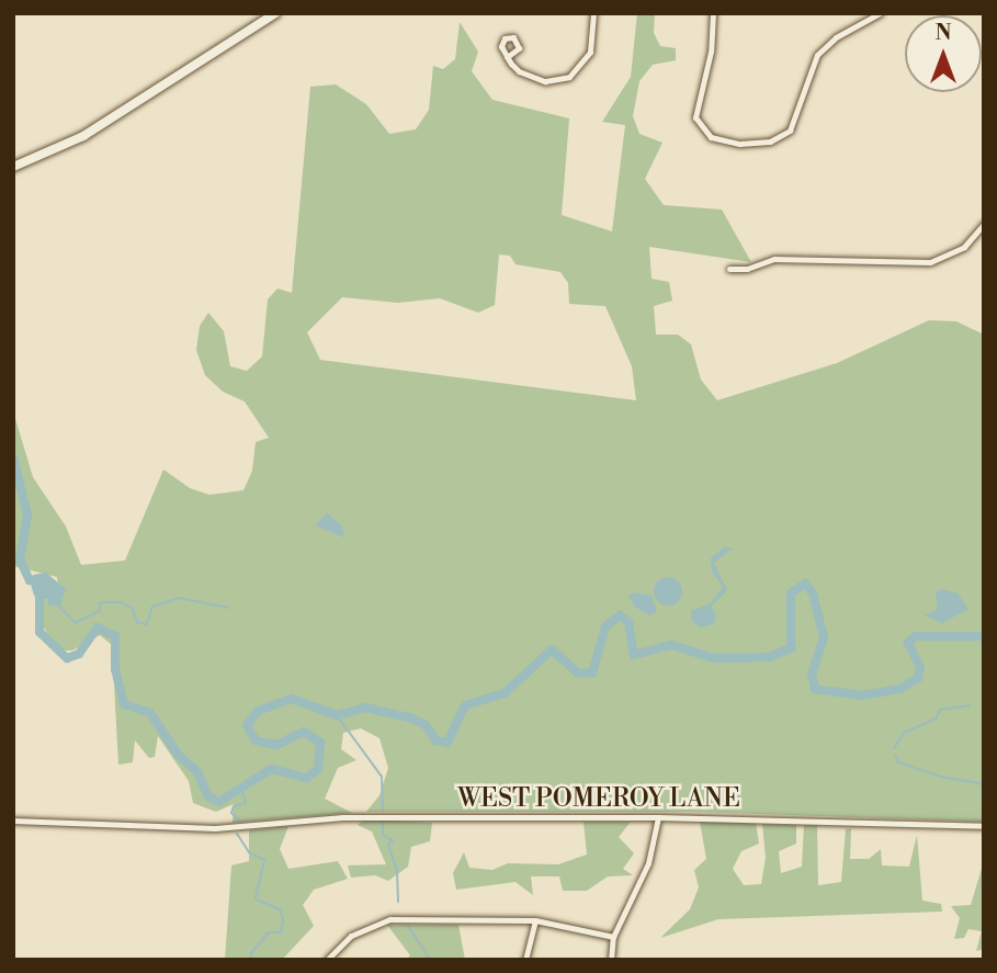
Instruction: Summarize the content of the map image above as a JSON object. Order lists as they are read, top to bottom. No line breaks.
{"streets":{"street":["WEST POMEROY LANE"]},"north":"top"}
